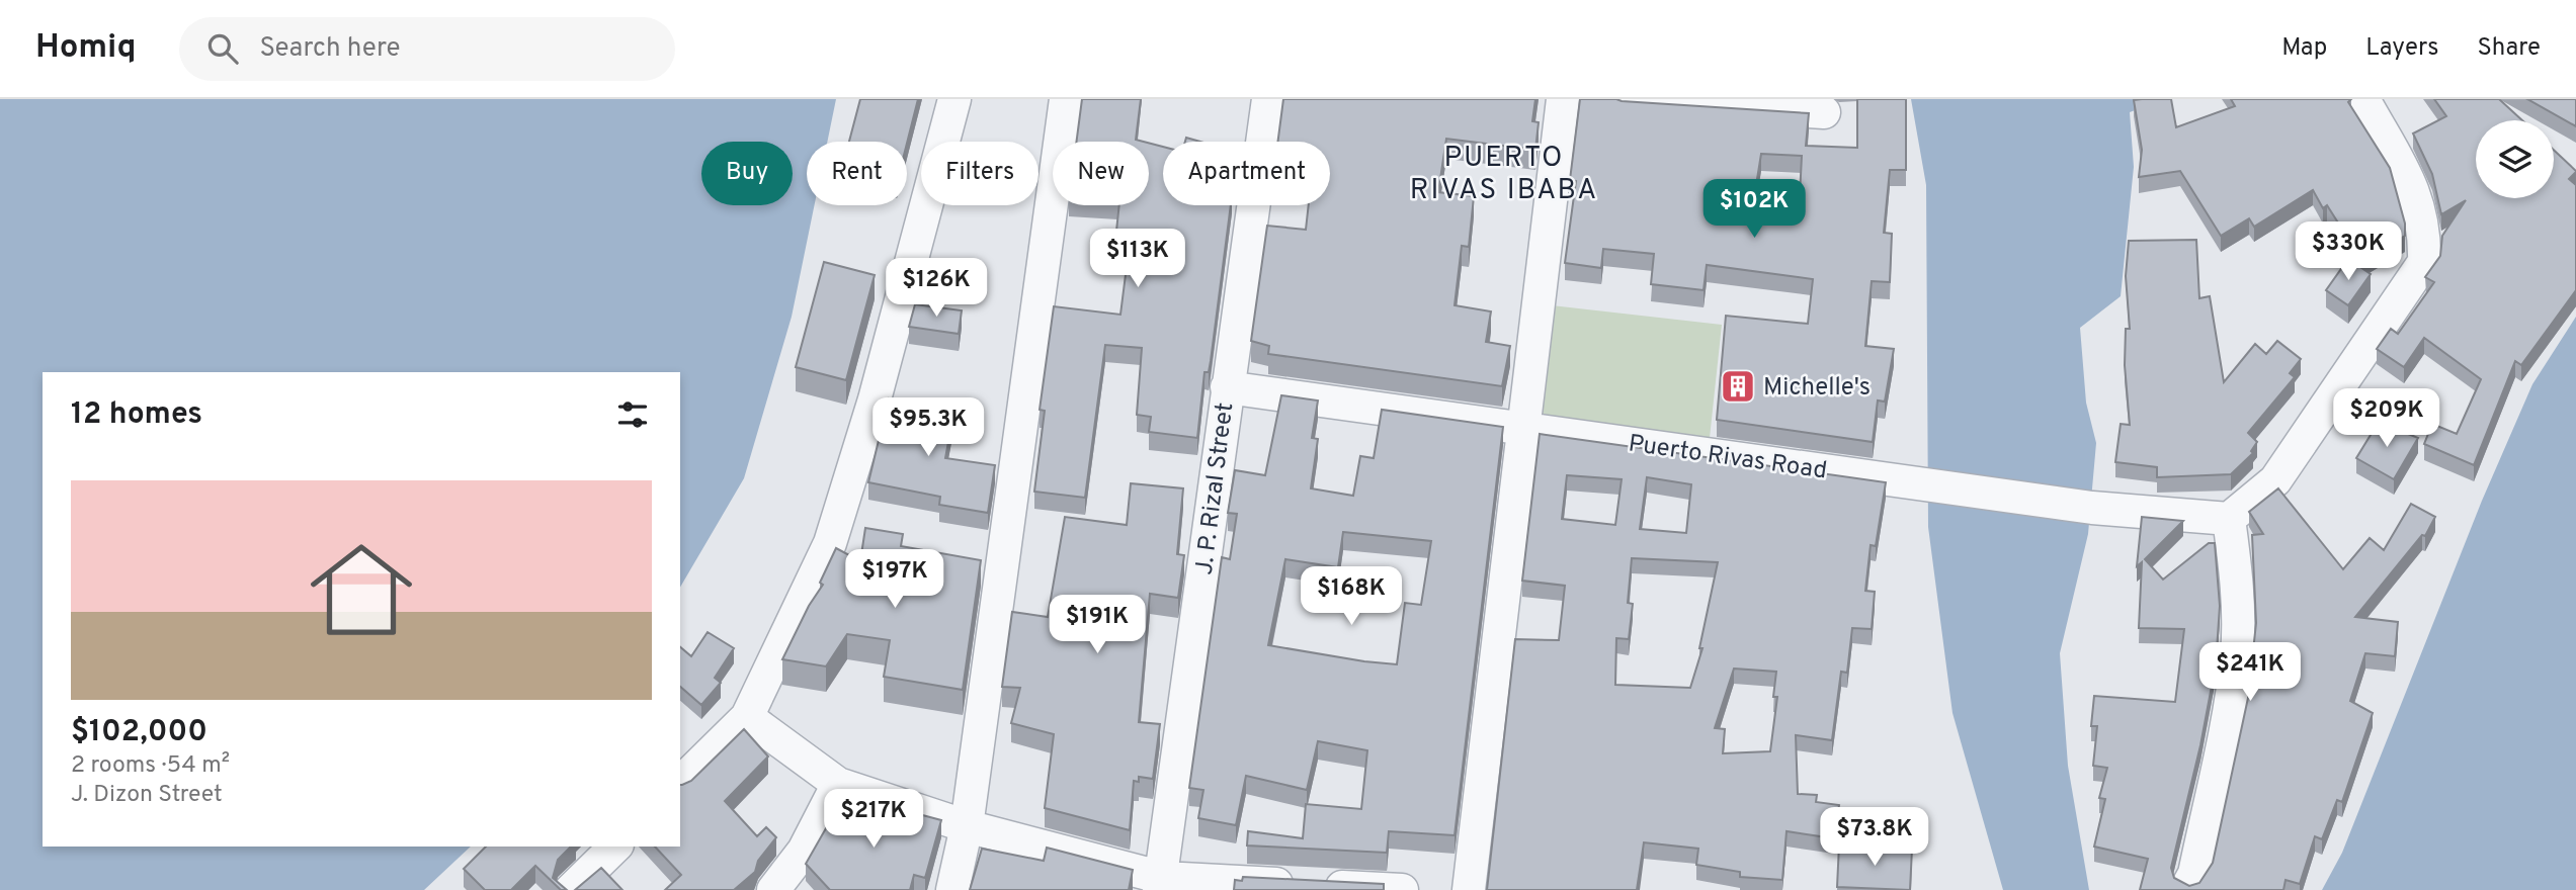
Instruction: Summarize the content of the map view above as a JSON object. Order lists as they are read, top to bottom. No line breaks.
{"streets":{"street":["Puerto Rivas Road","J. P. Rizal Street"]},"crossings":[["Puerto Rivas Road","J. P. Rizal Street"]],"districts":["PUERTO RIVAS IBABA"],"places":{"building":["Michelle's"]},"page":{"header":"Homiq","search":"Search here","nav":["Map","Layers","Share"],"chip":["Buy","Rent","Filters","New","Apartment"],"price":["$102K","$330K","$113K","$126K","$209K","$95.3K","$197K","$168K","$191K","$241K","$217K","$73.8K"],"heading":"12 homes","list":[{"name":"$102,000","note":"2 rooms · 54 m² · J. Dizon Street"}]}}
